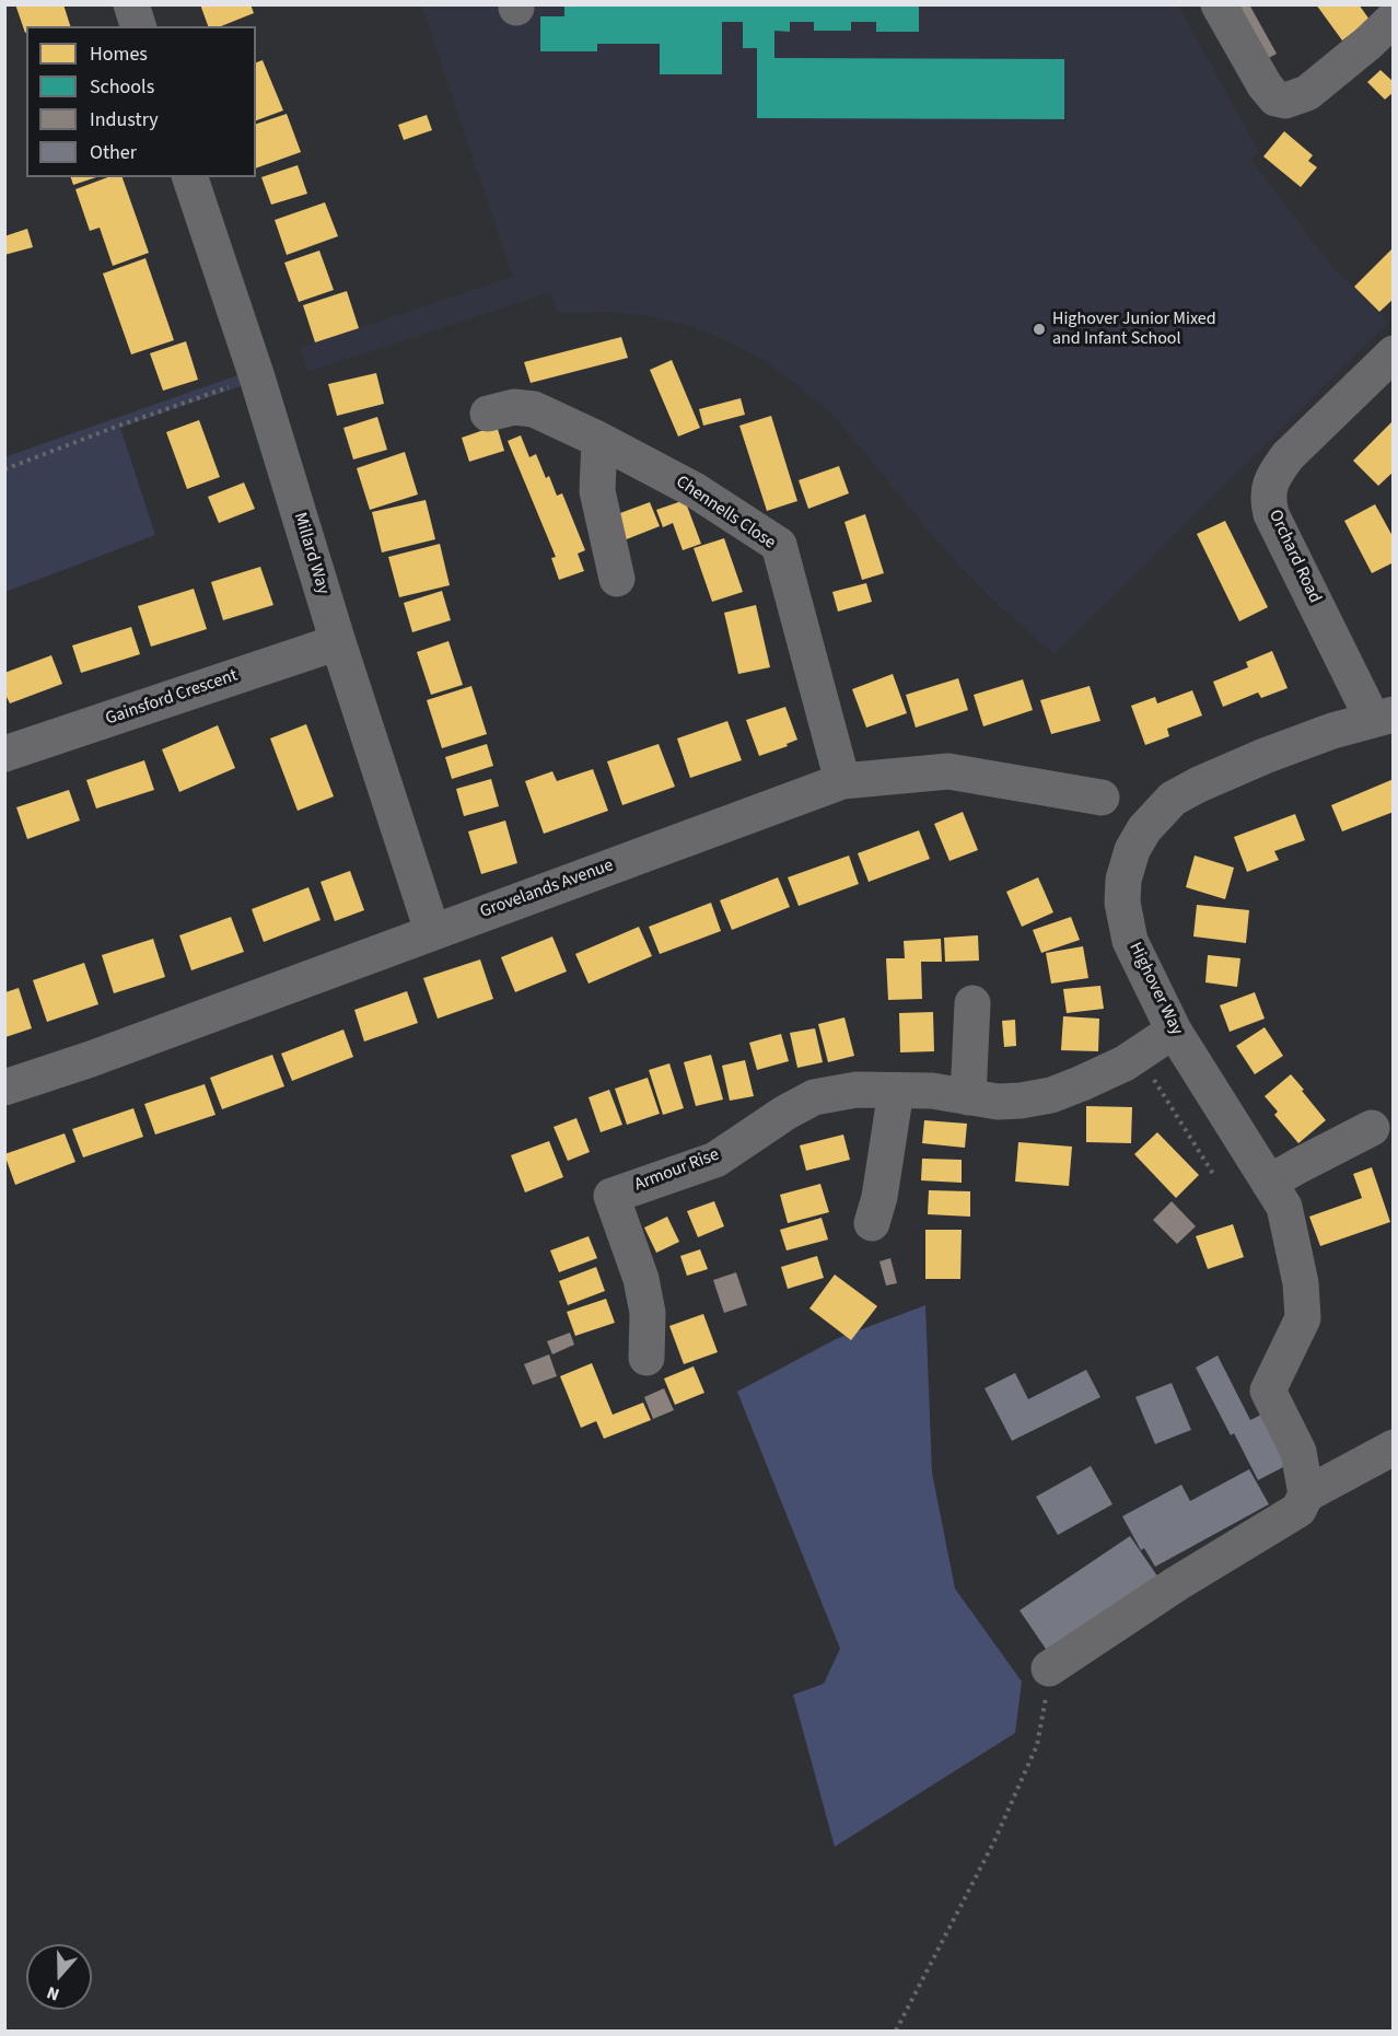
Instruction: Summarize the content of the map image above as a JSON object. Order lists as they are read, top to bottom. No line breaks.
{"streets":{"street":["Chennells Close","Millard Way","Orchard Road","Gainsford Crescent","Grovelands Avenue","Highover Way","Armour Rise"]},"crossings":[["Chennells Close","Grovelands Avenue"],["Millard Way","Gainsford Crescent"],["Millard Way","Grovelands Avenue"],["Orchard Road","Highover Way"],["Highover Way","Armour Rise"]],"places":["Highover Junior Mixed and Infant School"],"legend":["Homes","Schools","Industry","Other"],"north":"bottom"}
